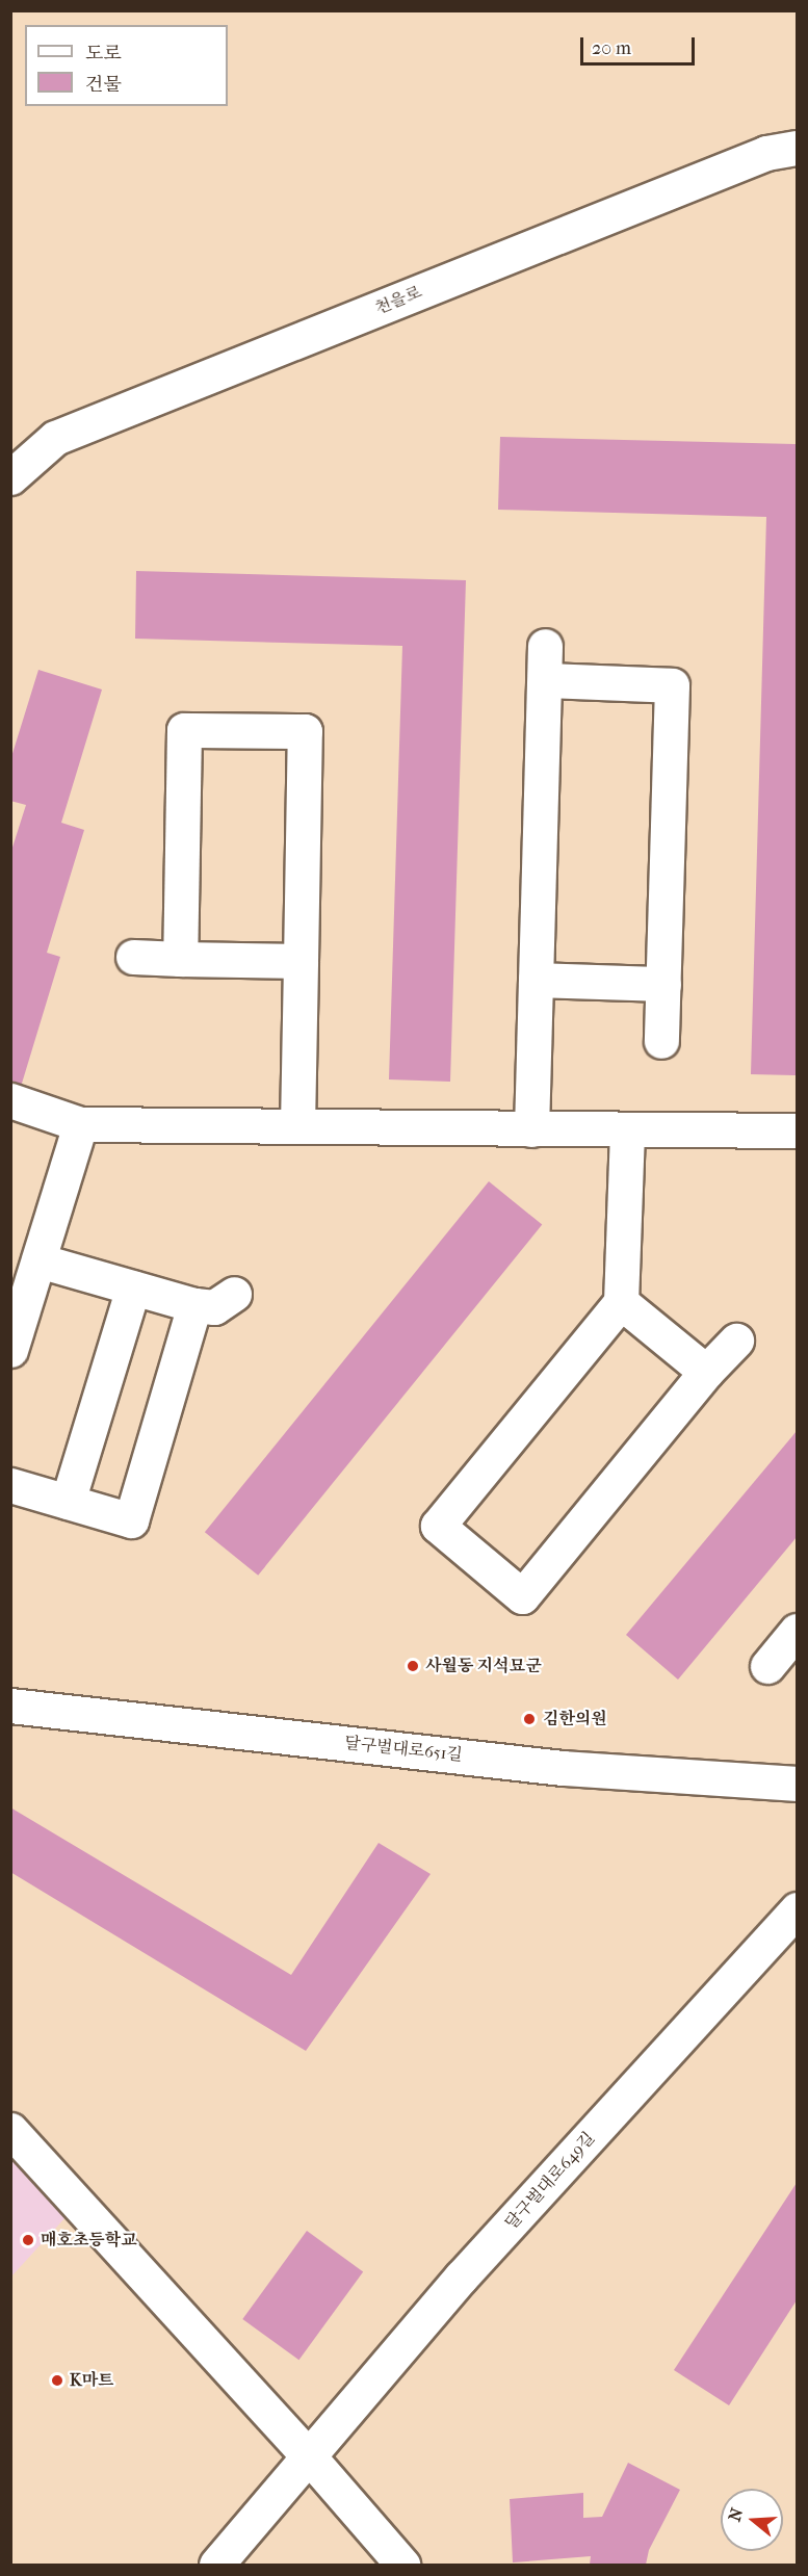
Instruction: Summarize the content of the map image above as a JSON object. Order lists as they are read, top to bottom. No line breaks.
{"streets":{"street":["천을로","달구벌대로651길","달구벌대로649길"]},"places":["사월동 지석묘군","김한의원","매호초등학교","K마트"],"legend":["도로","건물"],"scale_bar":"20 m","north":"left"}
